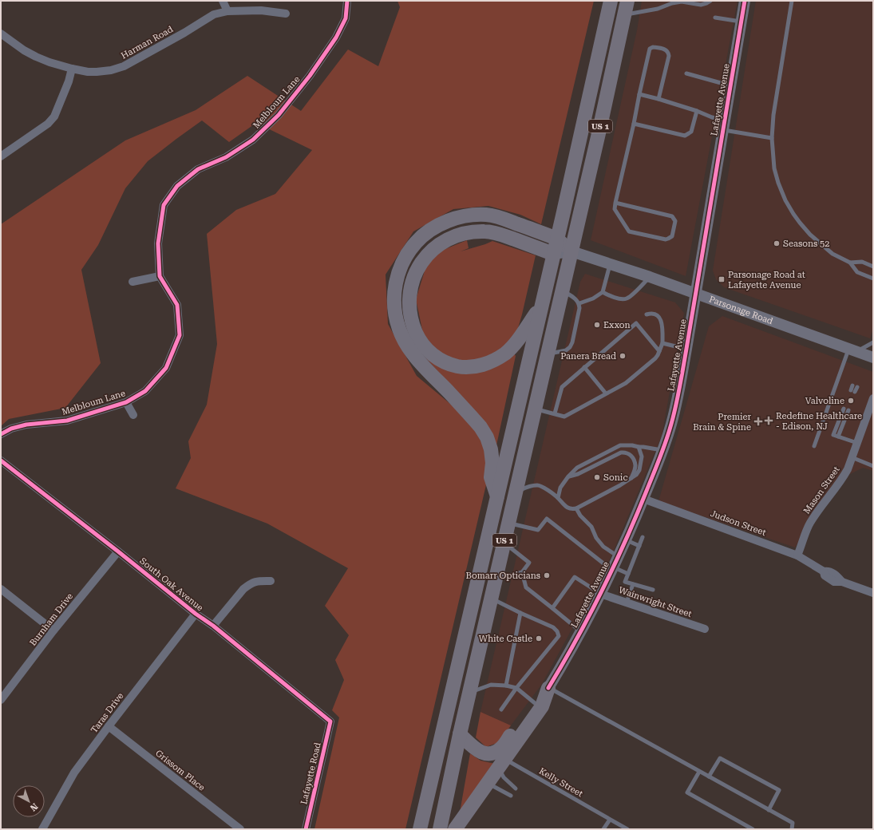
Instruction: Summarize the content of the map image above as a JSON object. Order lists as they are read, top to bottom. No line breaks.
{"streets":{"highway":["US 1"],"street":["Harman Road","Lafayette Avenue","Melbloum Lane","Parsonage Road","Mason Street","Judson Street","South Oak Avenue","Wainwright Street","Burnham Drive","Taras Drive","Grissom Place","Lafayette Road"],"lane":["Kelly Street"]},"crossings":[["Lafayette Avenue","Parsonage Road"],["Lafayette Avenue","Judson Street"],["Lafayette Avenue","Wainwright Street"],["US 1","Parsonage Road"],["Mason Street","Judson Street"],["South Oak Avenue","Burnham Drive"],["South Oak Avenue","Taras Drive"],["South Oak Avenue","Lafayette Road"],["Taras Drive","Grissom Place"]],"places":{"other":["Seasons 52","Exxon","Panera Bread","Valvoline","Sonic","Bomarr Opticians","White Castle"],"transit":["Parsonage Road at Lafayette Avenue"],"health":["Redefine Healthcare - Edison, NJ","Premier Brain & Spine"]},"north":"bottom right"}
